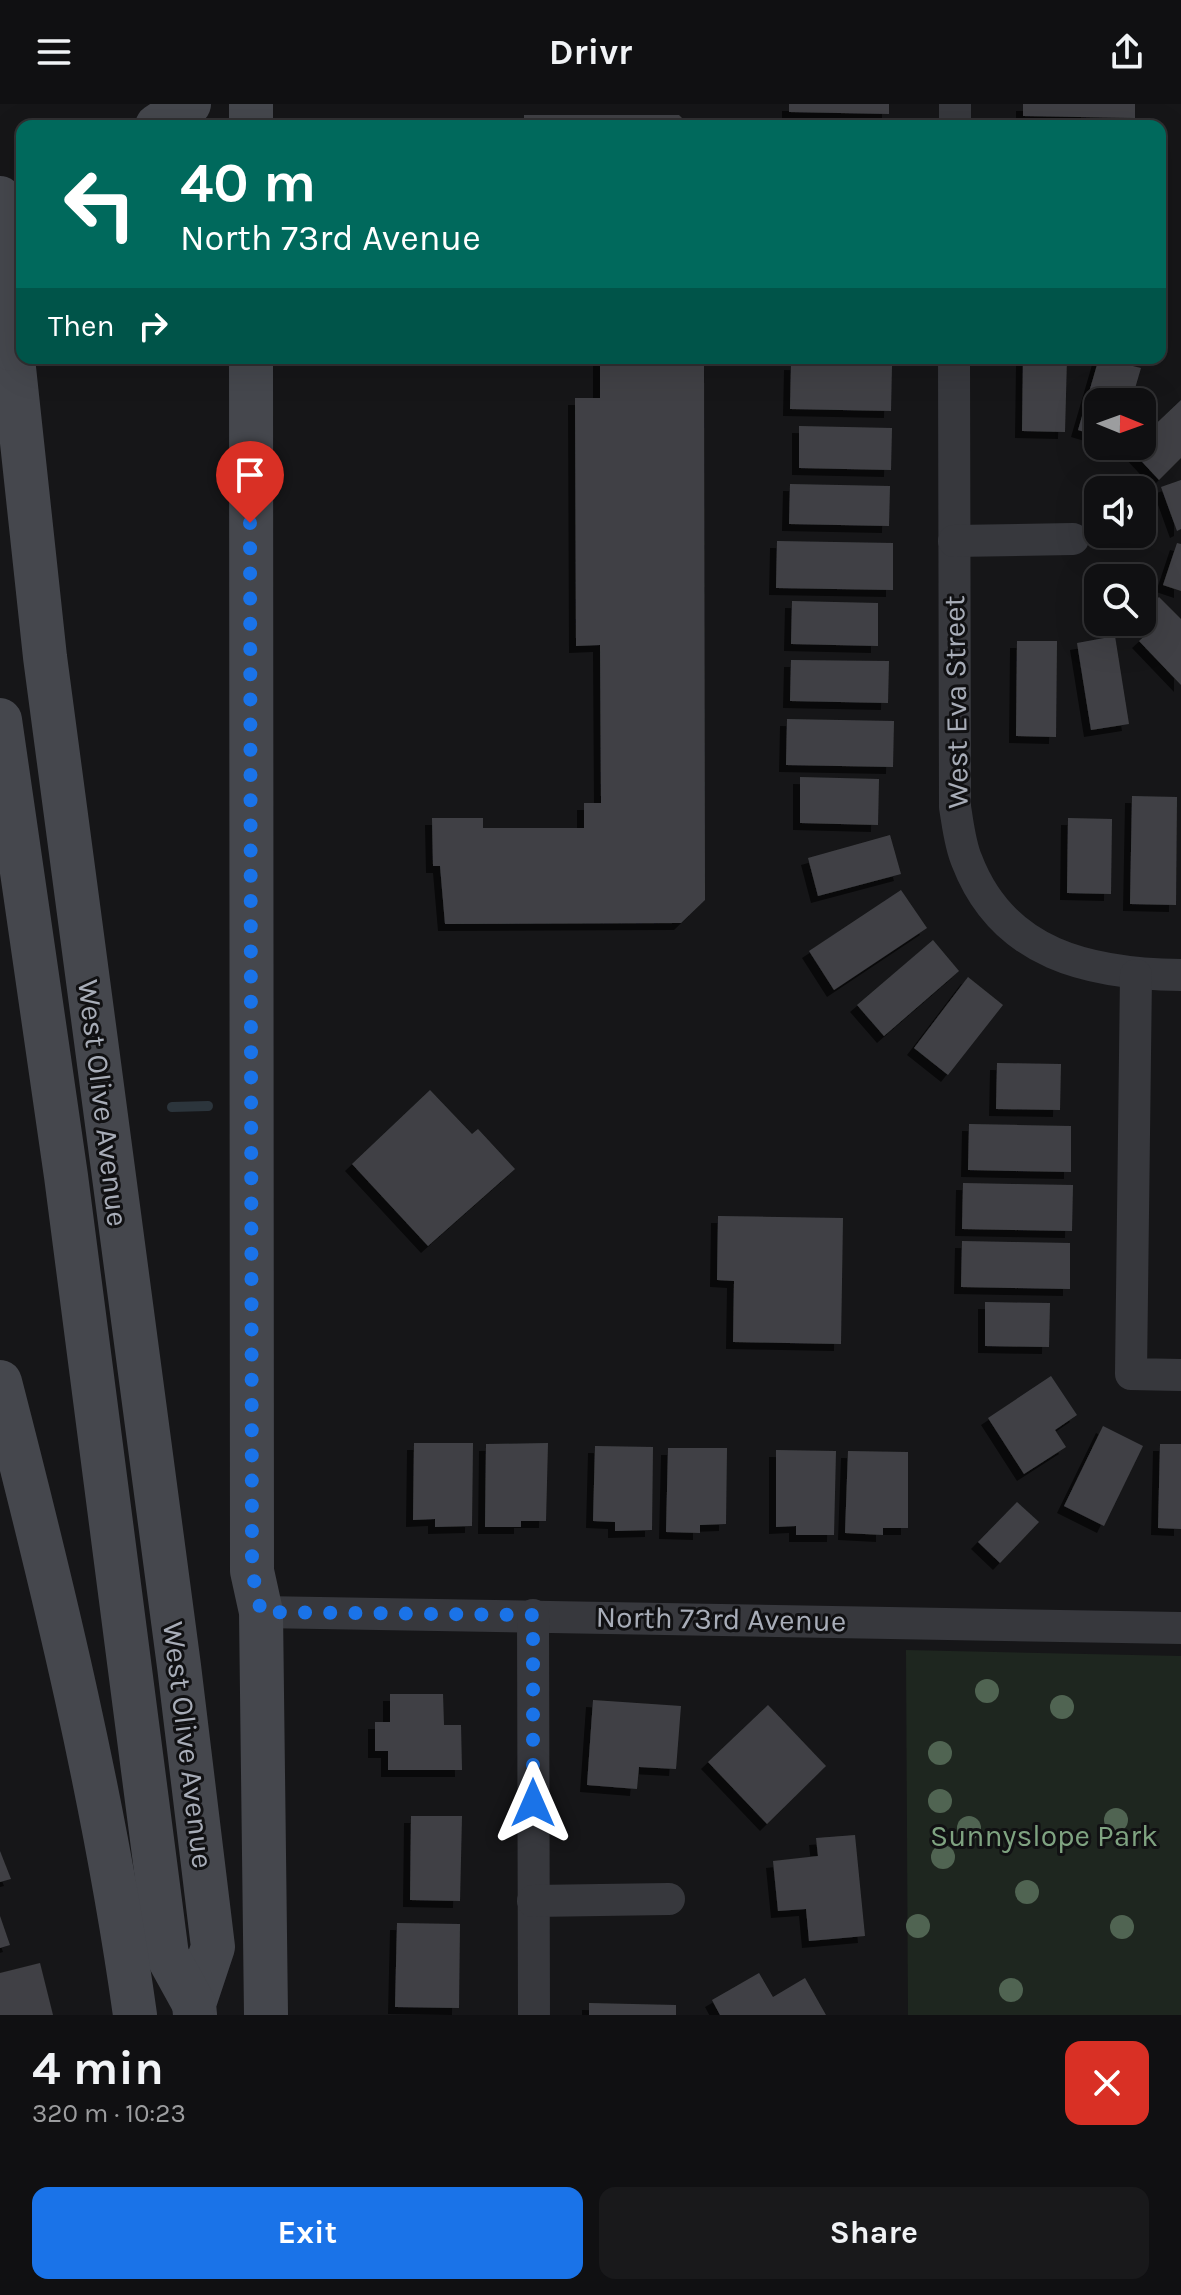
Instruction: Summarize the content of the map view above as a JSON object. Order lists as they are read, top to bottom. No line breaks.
{"streets":{"main road":["West Olive Avenue"],"street":["West Eva Street","North 73rd Avenue"]},"parks":["Sunnyslope Park"],"north":"right","page":{"header":"Drivr","turn":["40 m","North 73rd Avenue"],"then":"Then","heading":["4 min","320 m · 10:23"],"buttons":["Exit","Share"]}}
